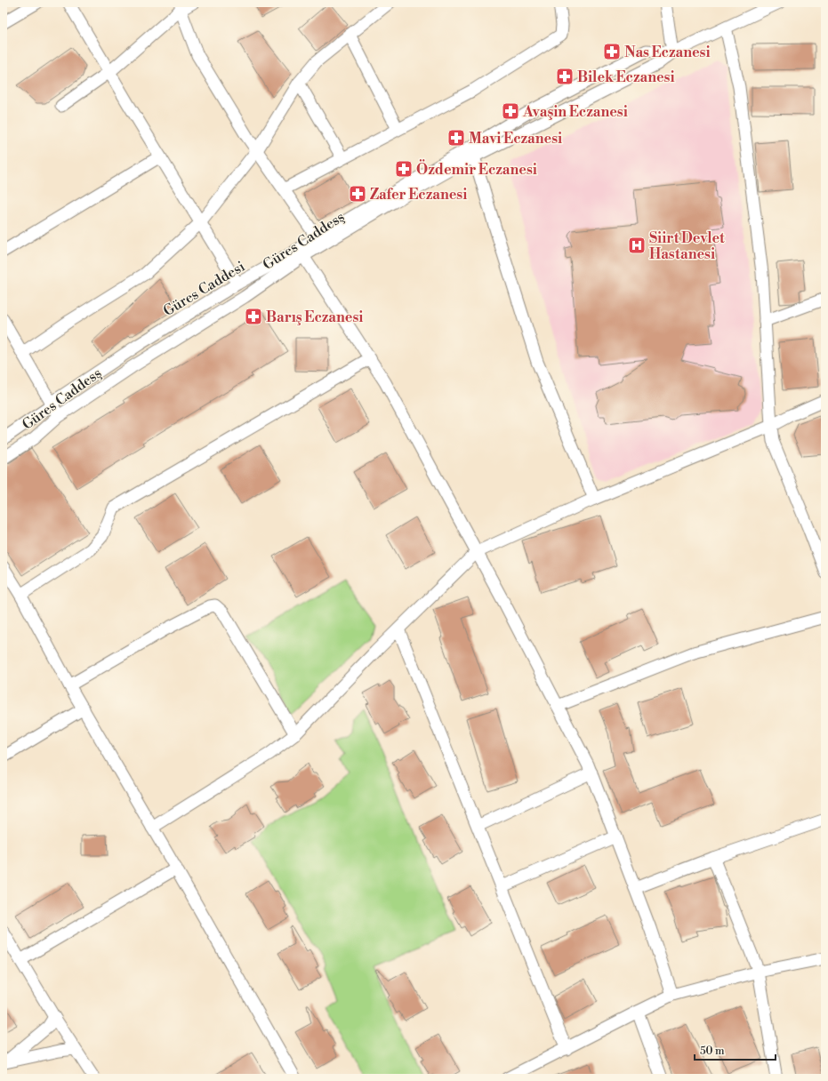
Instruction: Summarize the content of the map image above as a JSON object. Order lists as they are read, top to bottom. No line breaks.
{"streets":{"street":["Güres Caddesş","Güres Caddesi"]},"crossings":[["Güres Caddesş","Güres Caddesi"]],"places":{"pharmacy":["Nas Eczanesi","Bilek Eczanesi","Avaşin Eczanesi","Mavi Eczanesi","Özdemir Eczanesi","Zafer Eczanesi","Barış Eczanesi"],"hospital":["Siirt Devlet Hastanesi"]},"scale_bar":"50 m"}
